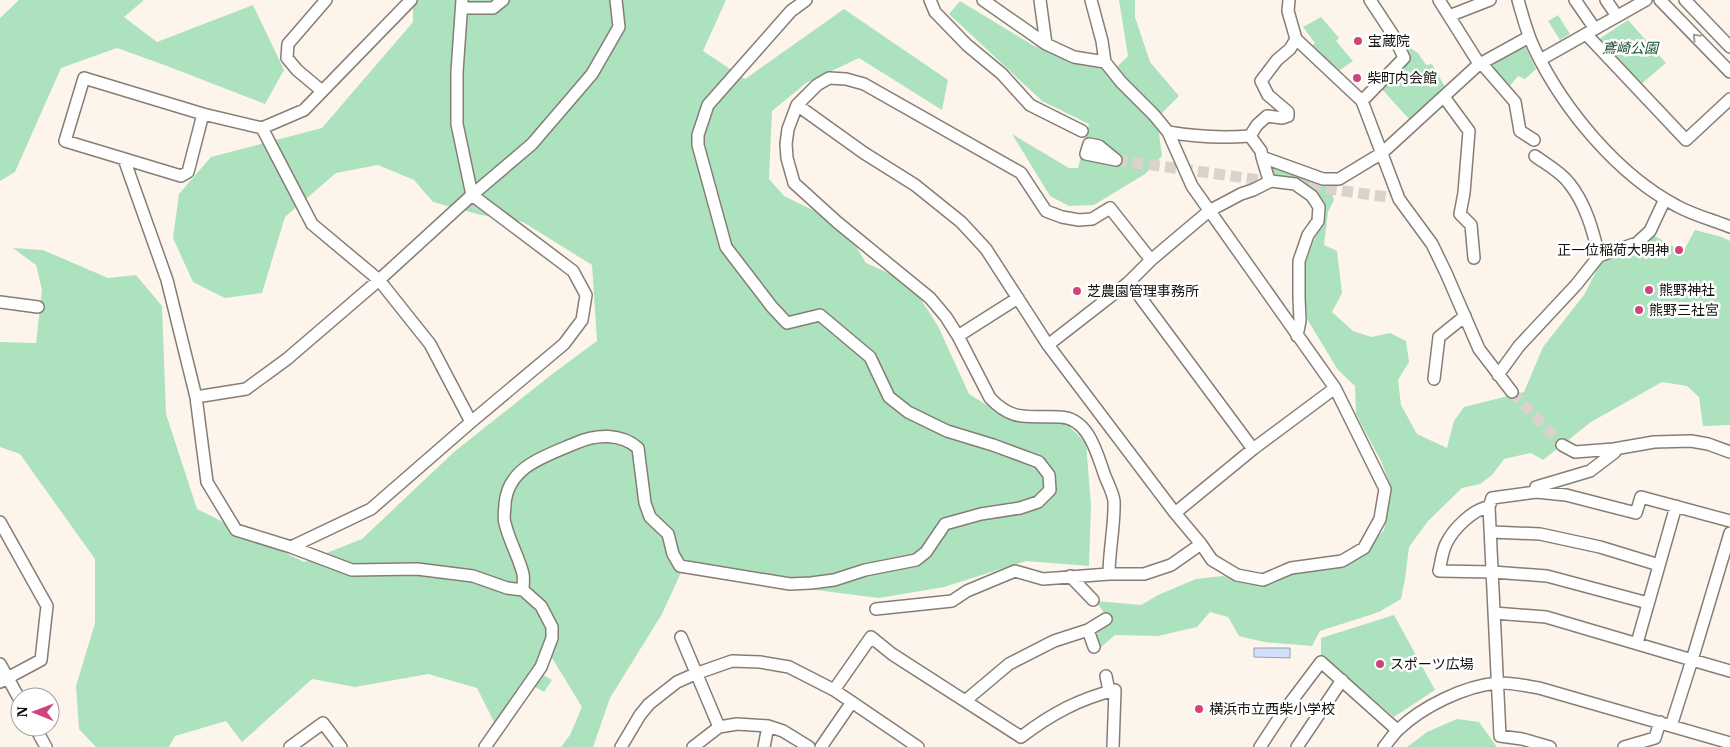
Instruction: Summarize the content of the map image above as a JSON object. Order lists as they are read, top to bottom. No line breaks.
{"parks":["鳶崎公園"],"places":["宝蔵院","柴町内会館","正一位稲荷大明神","熊野神社","芝農園管理事務所","熊野三社宮","スポーツ広場","横浜市立西柴小学校"],"north":"left"}
